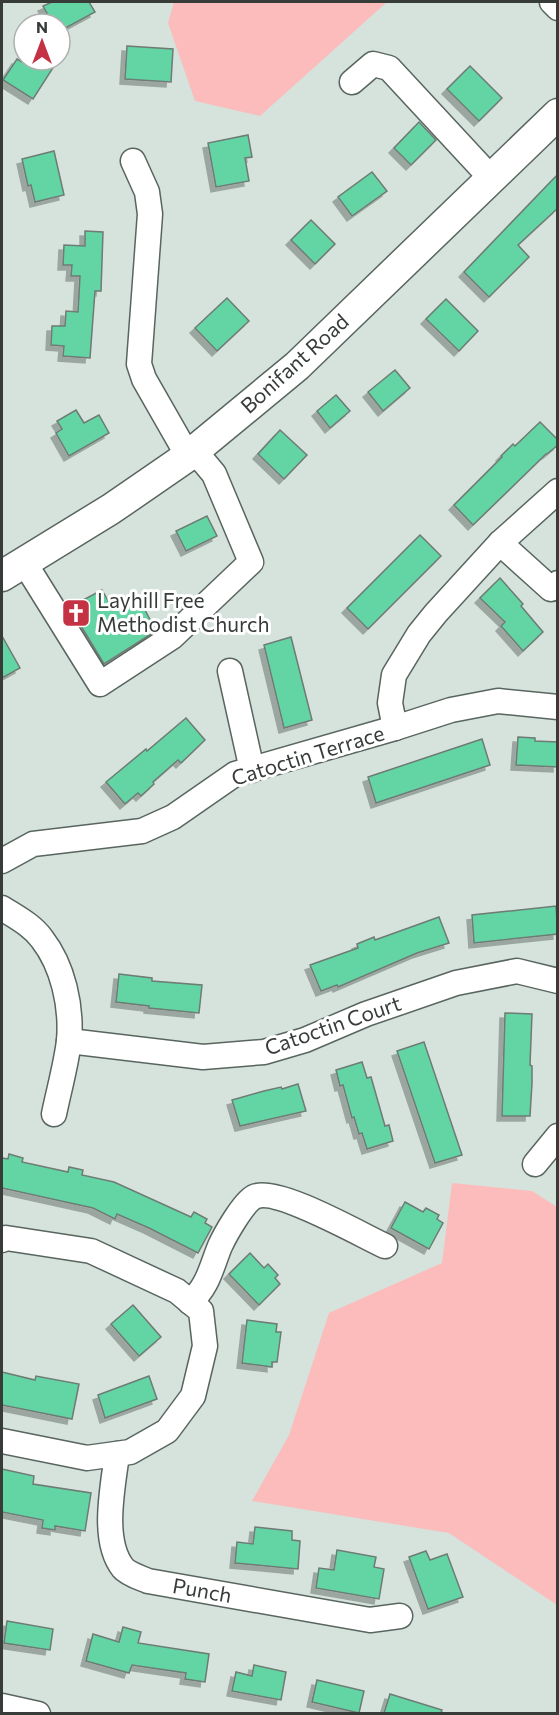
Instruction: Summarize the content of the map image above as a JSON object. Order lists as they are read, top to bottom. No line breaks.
{"streets":{"main road":["Bonifant Road"],"street":["Catoctin Terrace","Catoctin Court","Punch"]},"places":{"church":["Layhill Free Methodist Church"]},"north":"top"}
